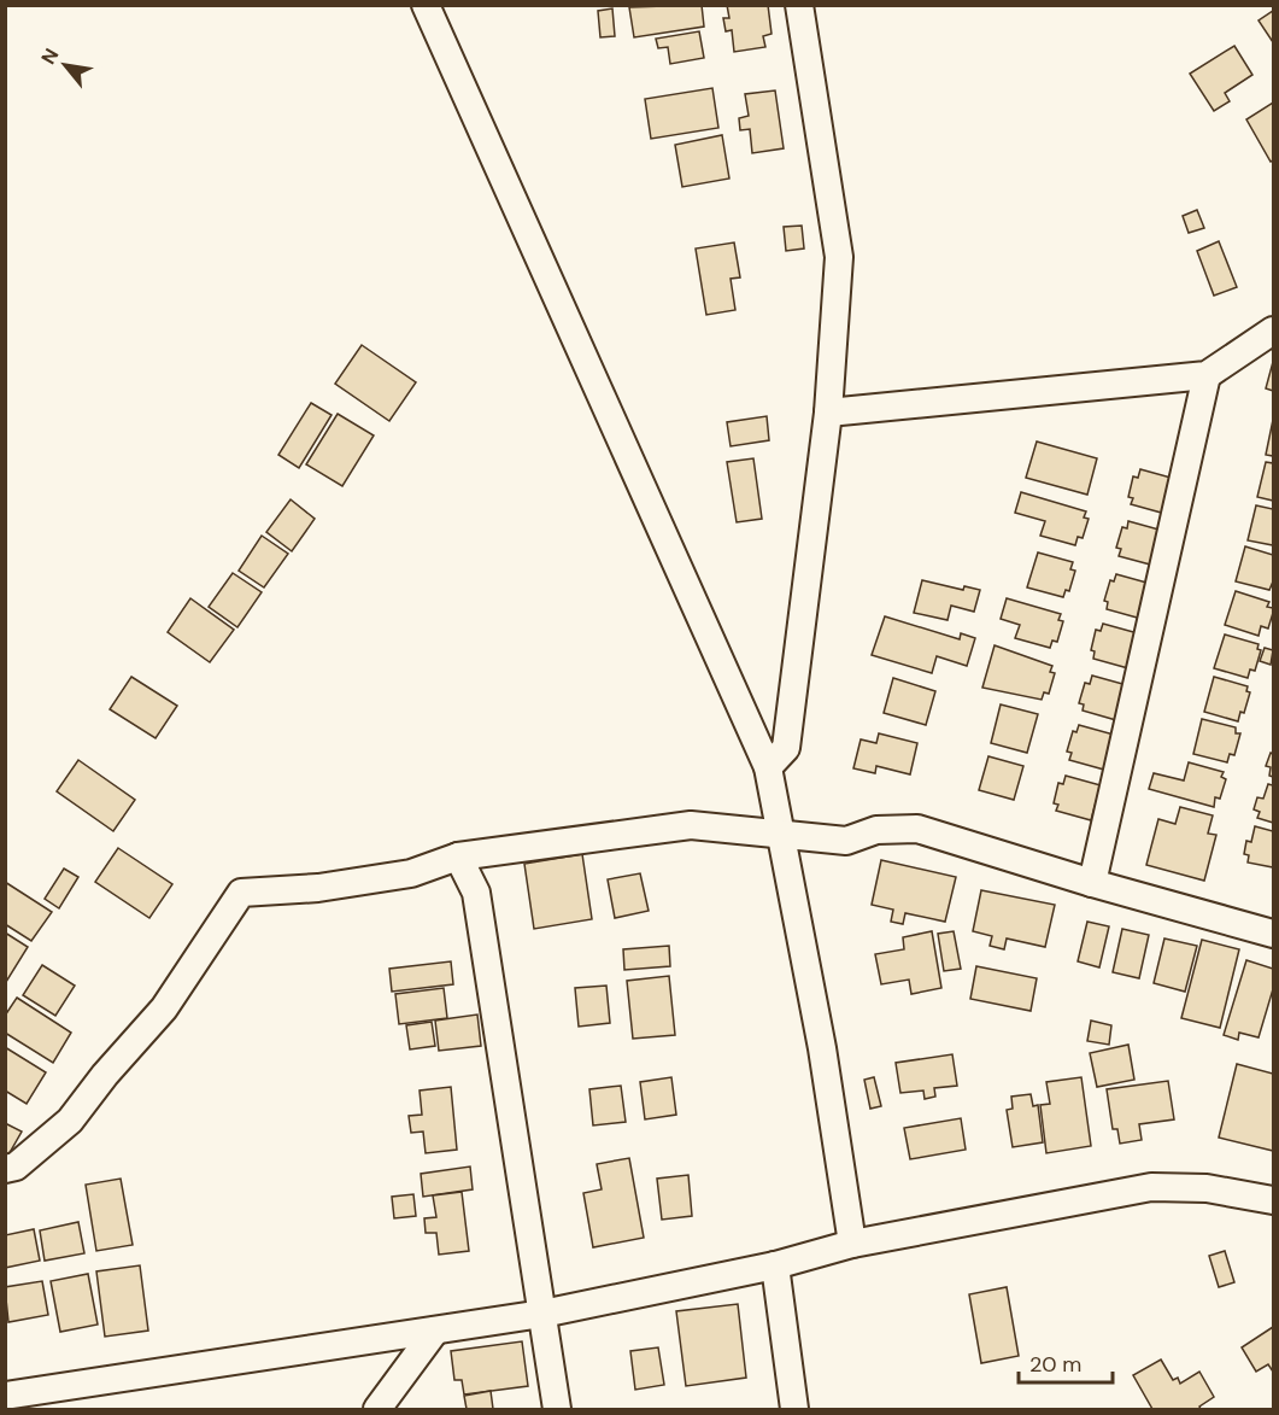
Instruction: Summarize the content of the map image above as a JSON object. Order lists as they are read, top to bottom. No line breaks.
{"scale_bar":"20 m","north":"top left"}
